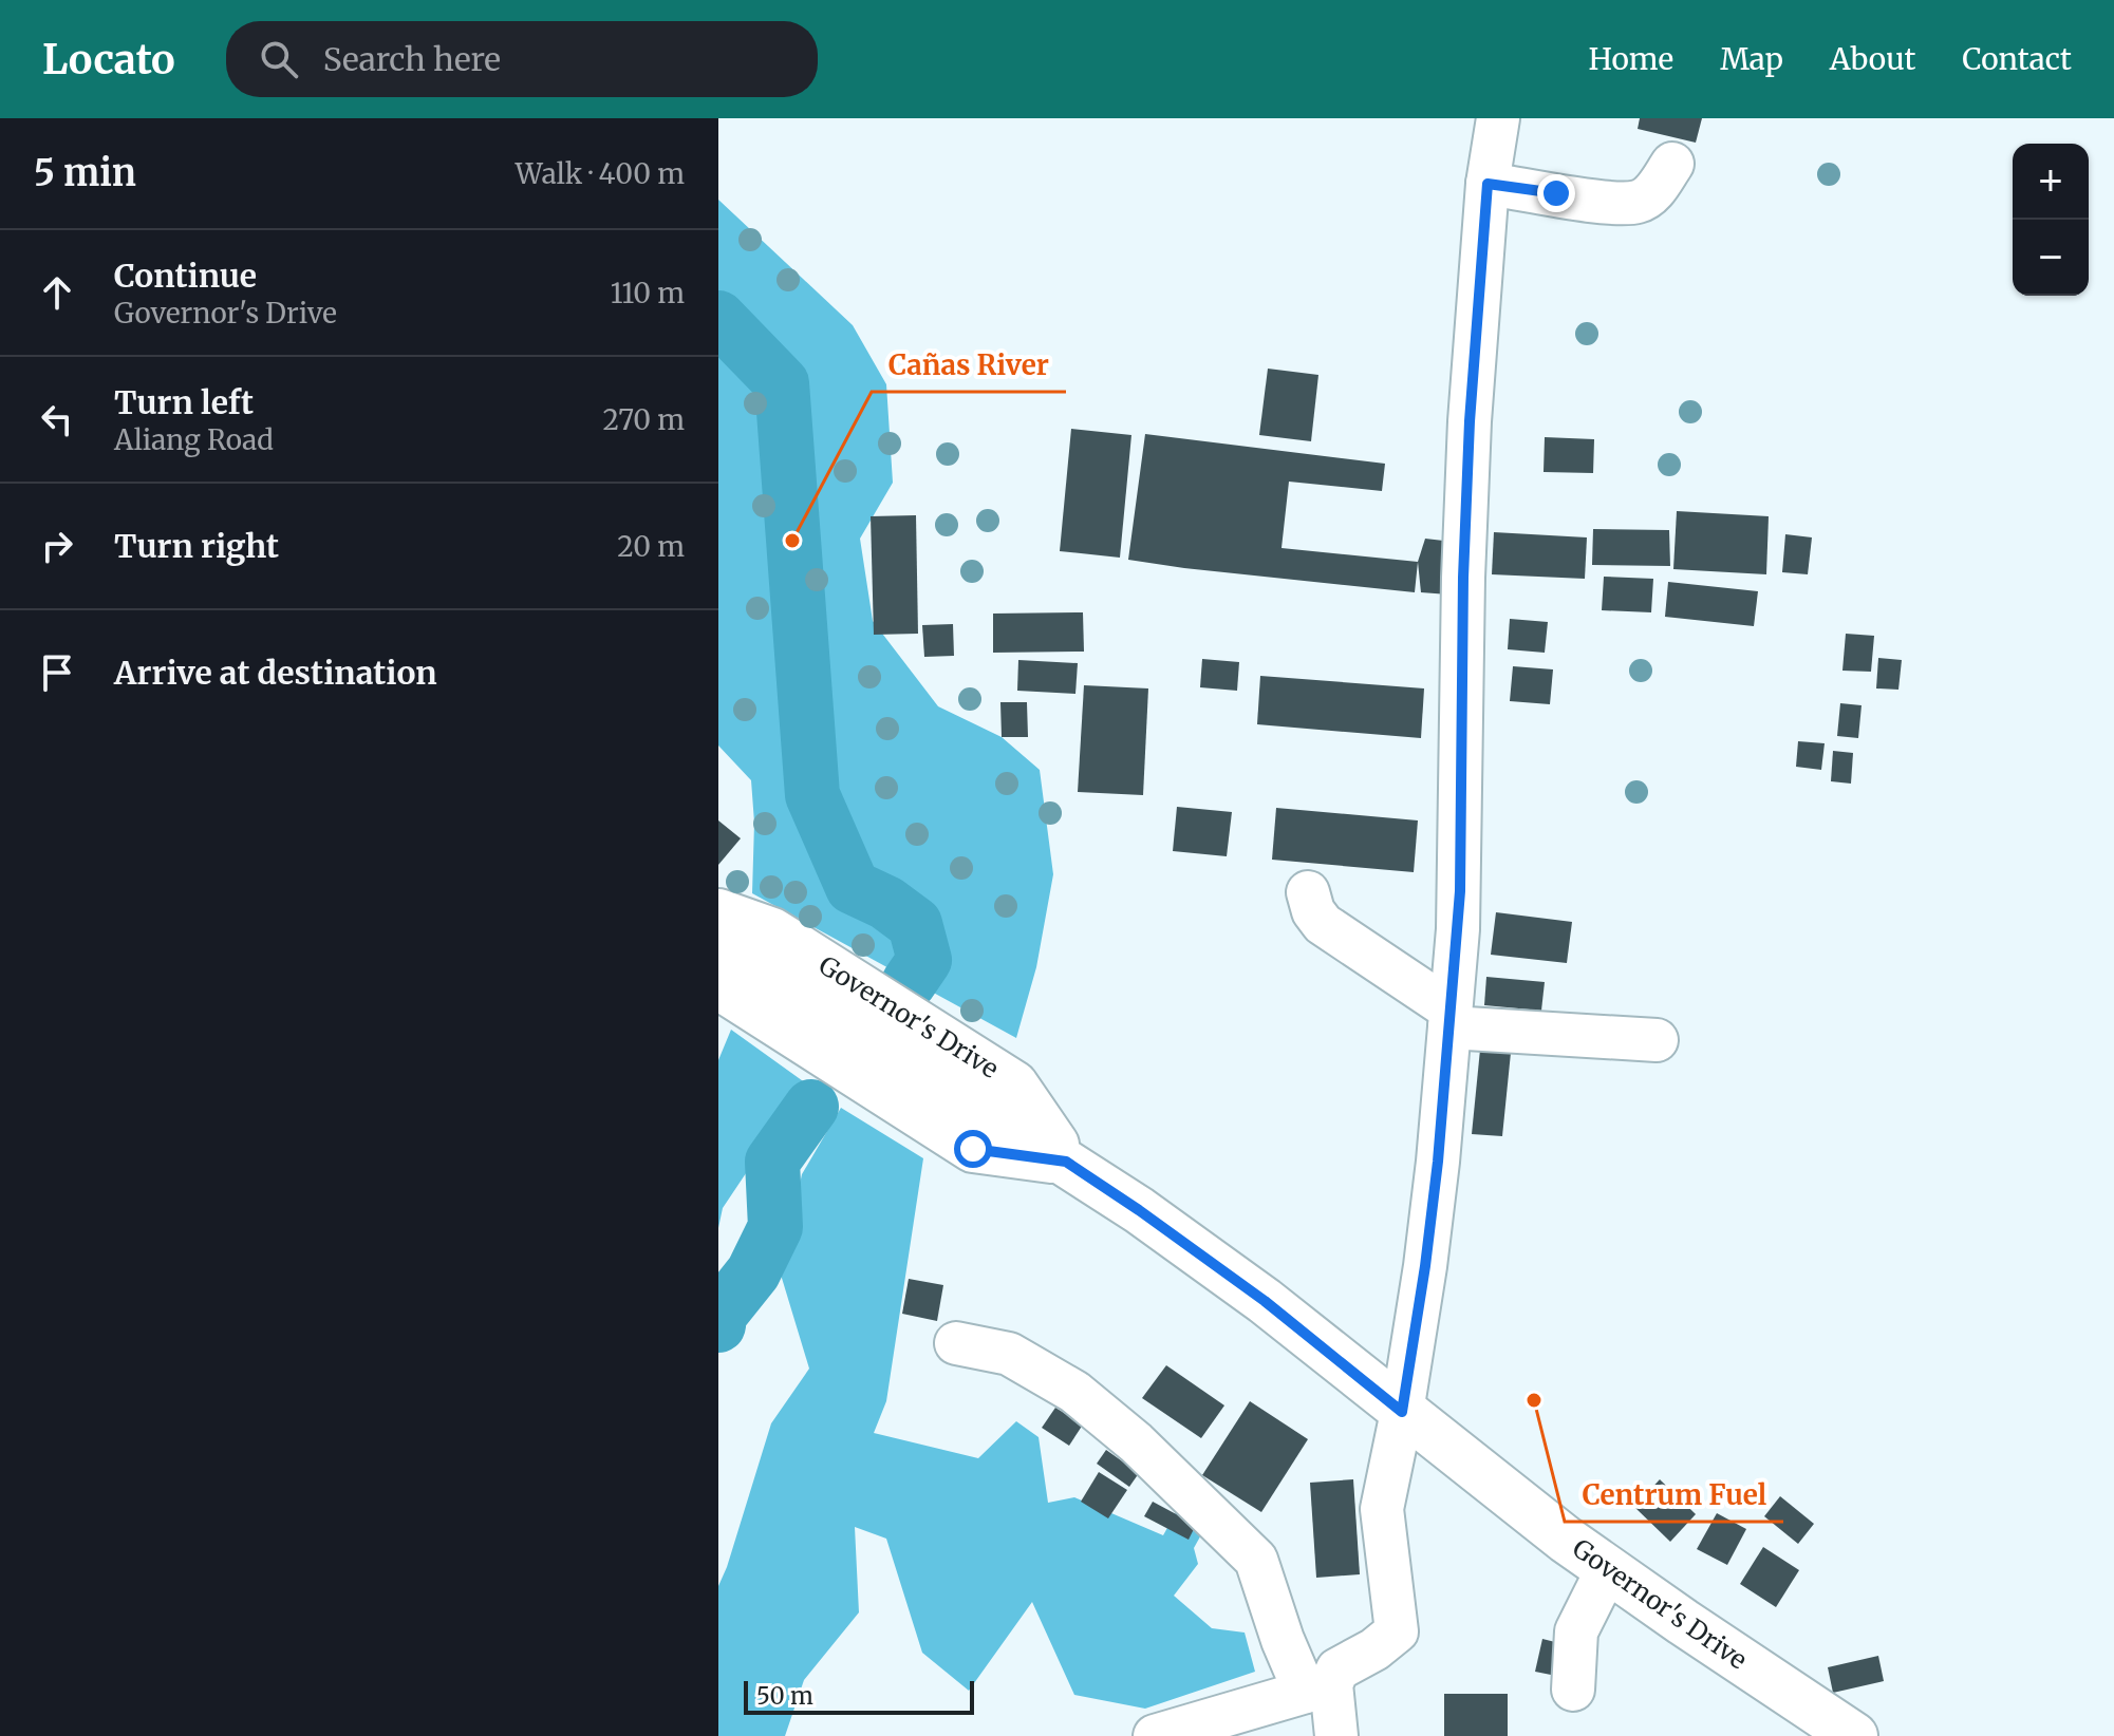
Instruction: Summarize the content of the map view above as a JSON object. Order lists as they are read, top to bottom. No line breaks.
{"streets":{"main road":["Governor's Drive"]},"places":["Cañas River","Centrum Fuel"],"scale_bar":"50 m","page":{"header":"Locato","search":"Search here","nav":["Home","Map","About","Contact"],"heading":["5 min","Walk · 400 m"],"map_buttons":["+","−"],"list":[["Continue","Governor's Drive","110 m"],["Turn left","Aliang Road","270 m"],["Turn right","20 m"],"Arrive at destination"],"scale":"50 m"}}
